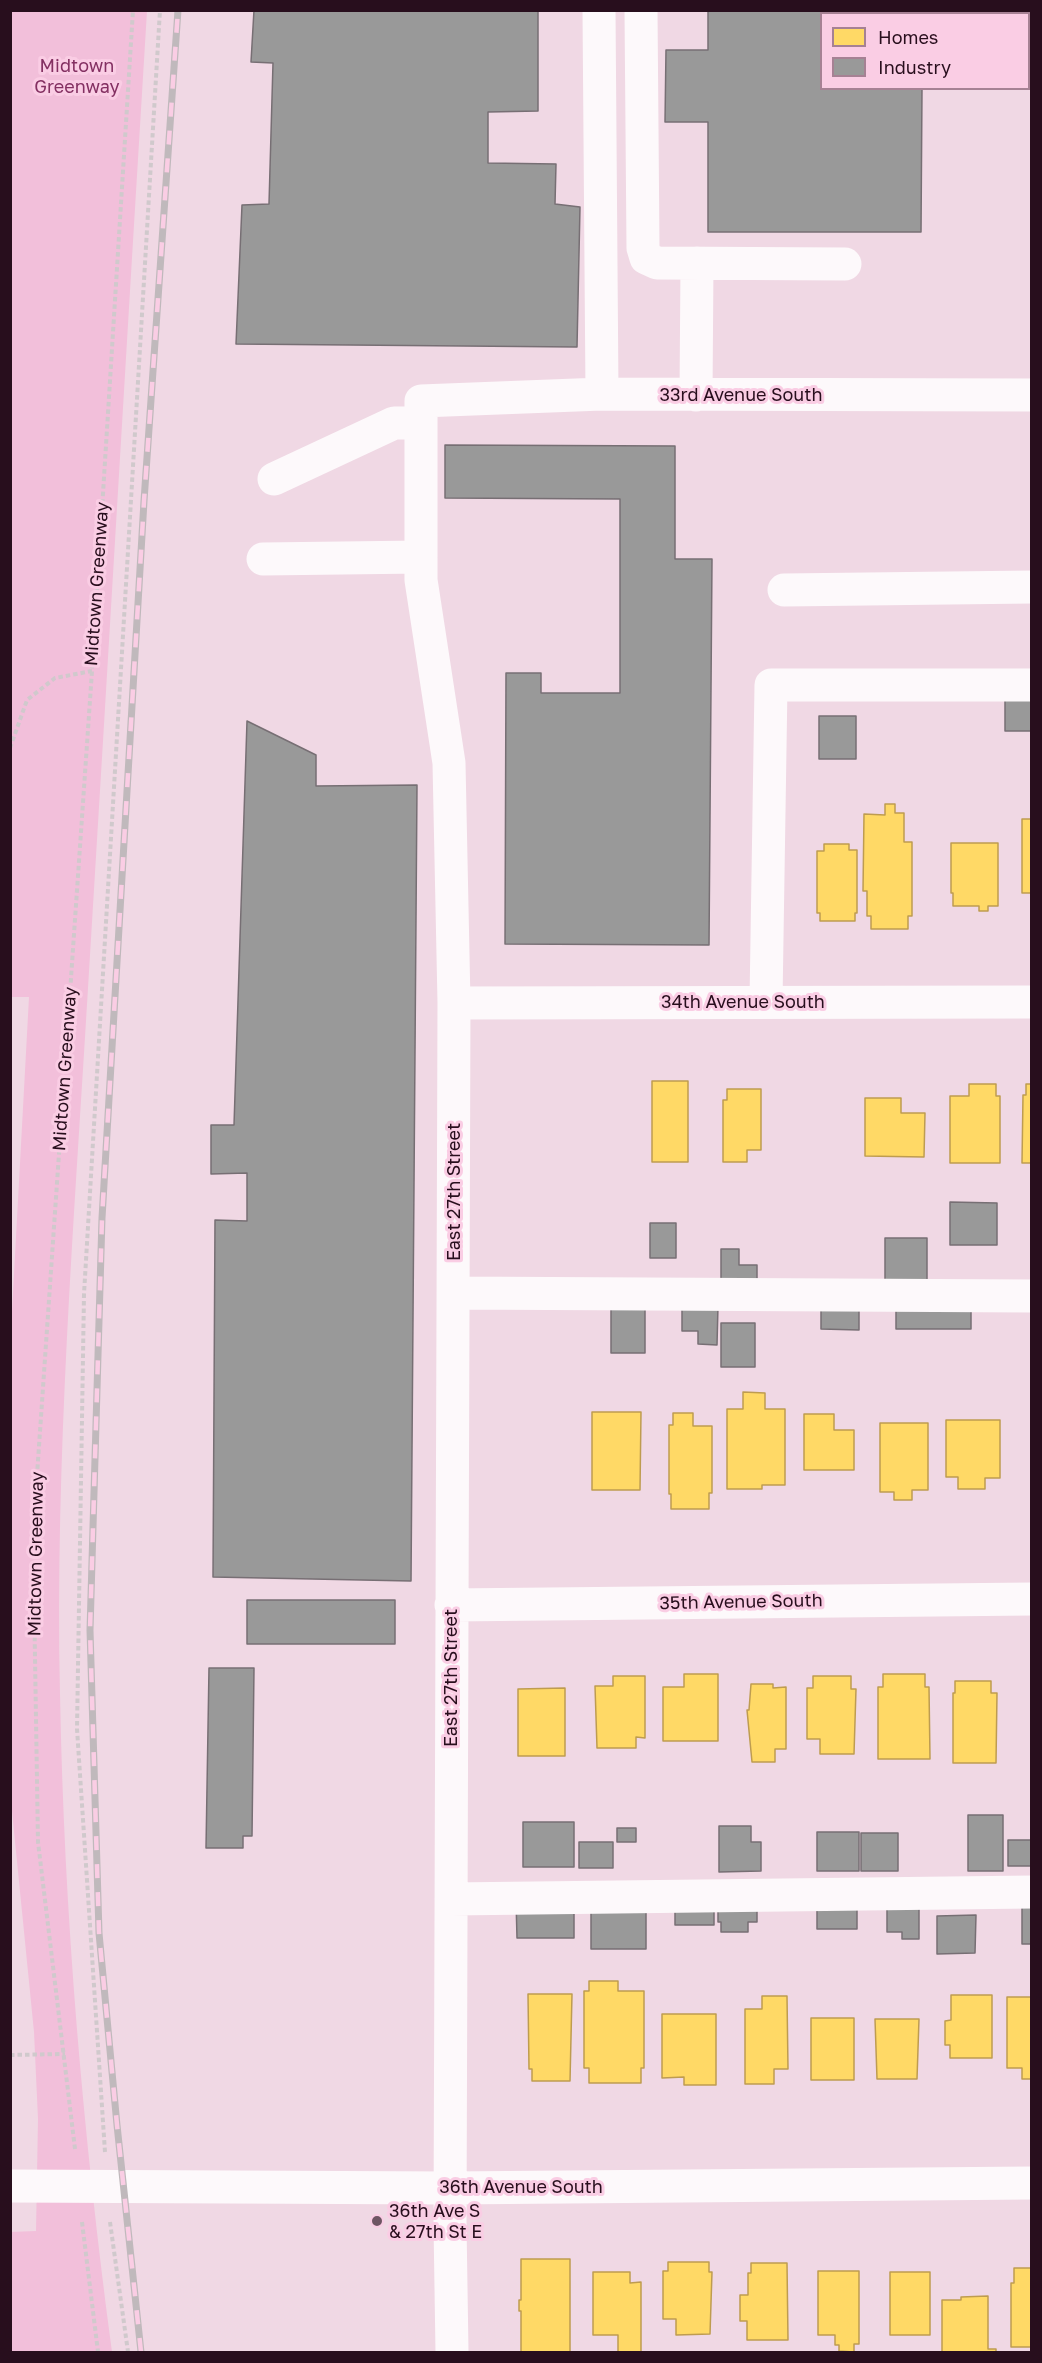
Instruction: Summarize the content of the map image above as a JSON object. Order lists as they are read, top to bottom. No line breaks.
{"streets":{"street":["33rd Avenue South","34th Avenue South","East 27th Street","35th Avenue South","36th Avenue South"],"path":["Midtown Greenway"]},"crossings":[["33rd Avenue South","East 27th Street"],["34th Avenue South","East 27th Street"],["East 27th Street","35th Avenue South"],["East 27th Street","36th Avenue South"]],"parks":["Midtown Greenway"],"places":["36th Ave S & 27th St E"],"legend":["Homes","Industry"]}
